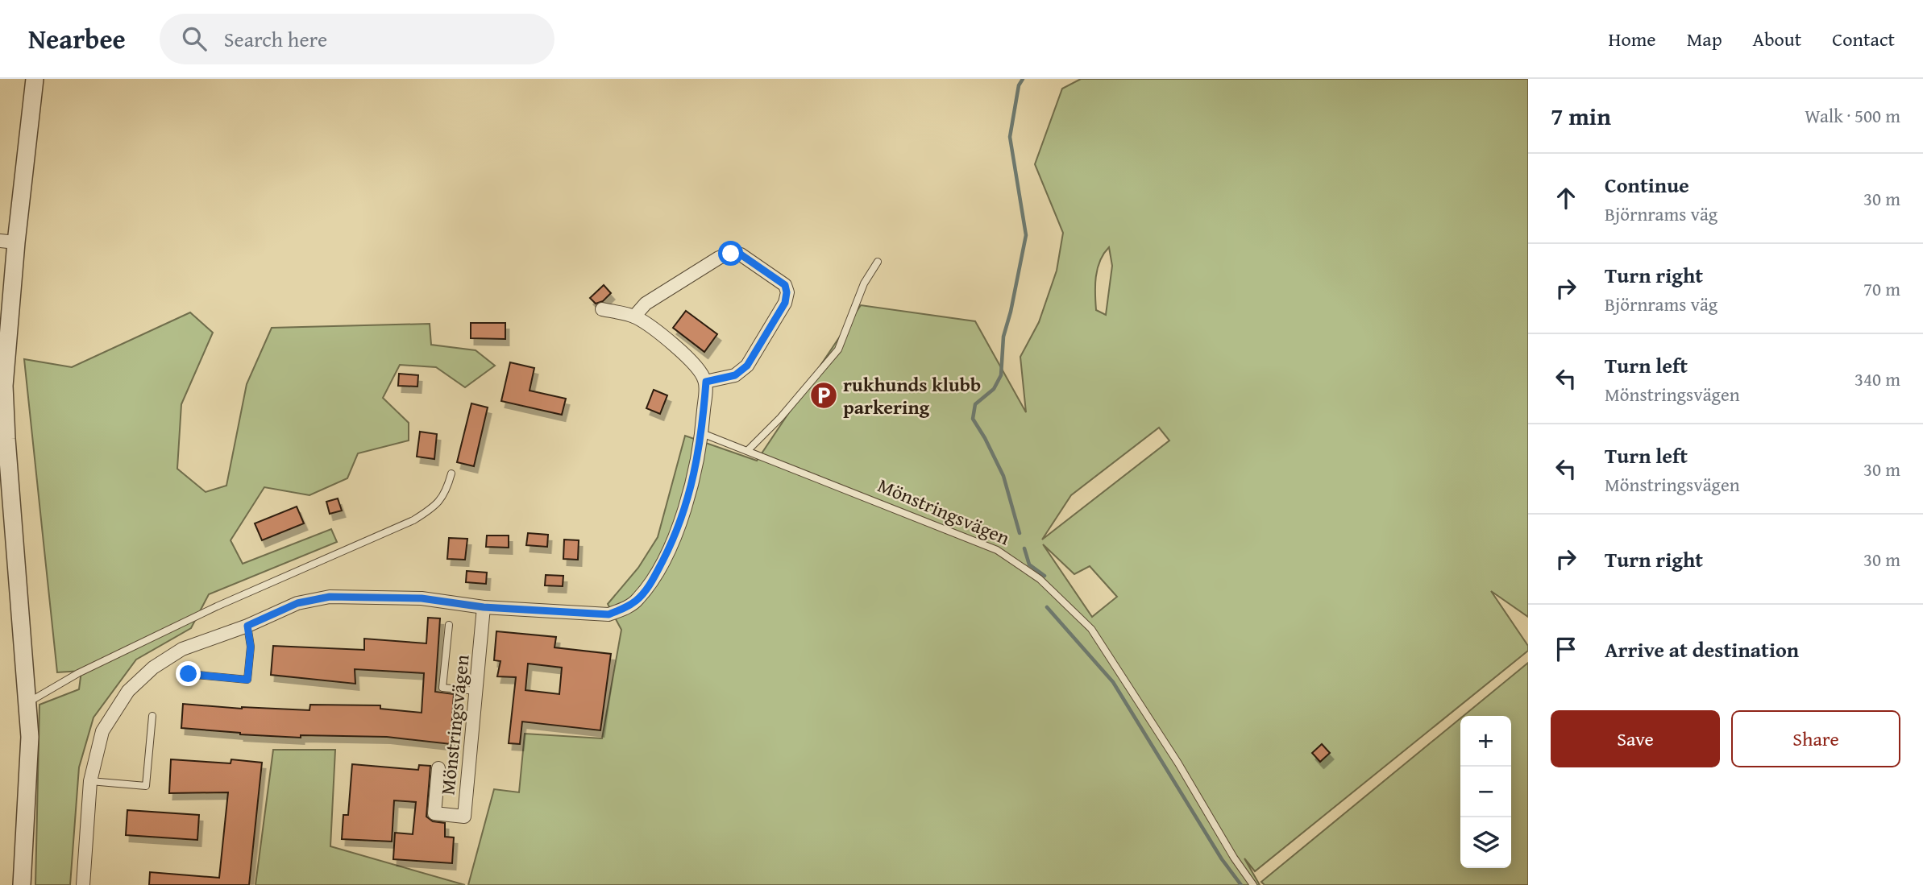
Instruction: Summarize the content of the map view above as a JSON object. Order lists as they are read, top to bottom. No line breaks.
{"streets":{"street":["Mönstringsvägen"]},"places":{"parking":["rukhunds klubb parkering"]},"page":{"header":"Nearbee","search":"Search here","nav":["Home","Map","About","Contact"],"heading":["7 min","Walk · 500 m"],"list":[["Continue","Björnrams väg","30 m"],["Turn right","Björnrams väg","70 m"],["Turn left","Mönstringsvägen","340 m"],["Turn left","Mönstringsvägen","30 m"],["Turn right","30 m"],"Arrive at destination"],"buttons":["Save","Share"],"map_buttons":["+","−"]}}
